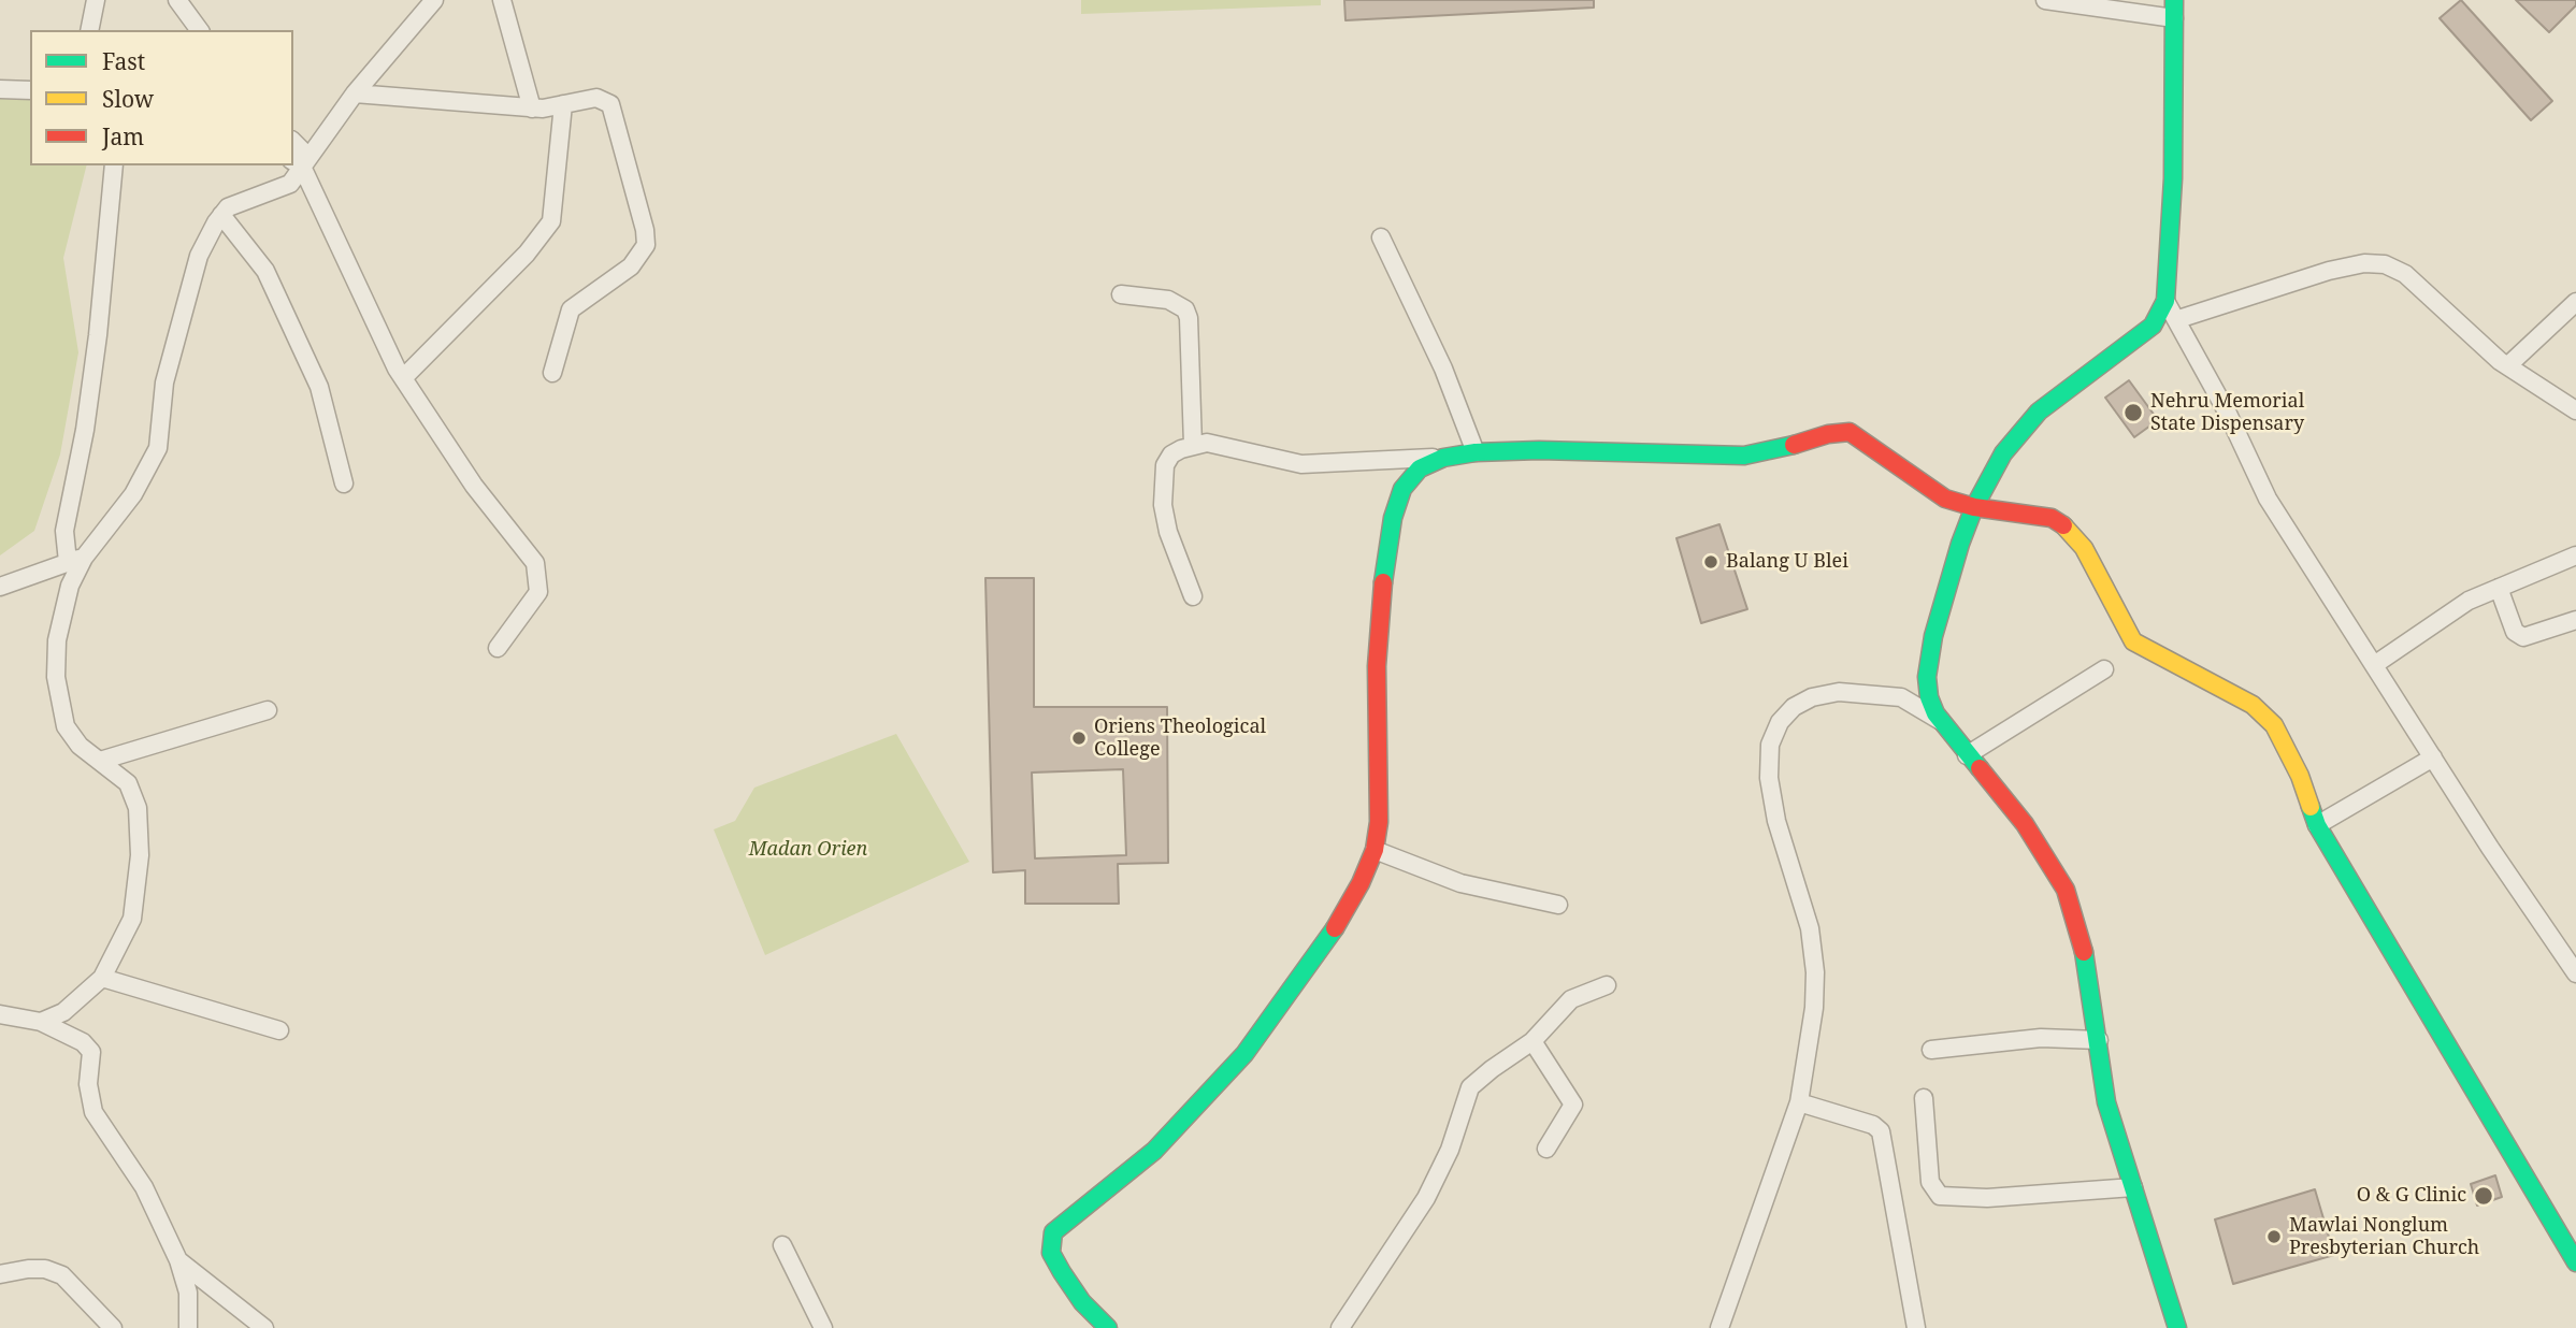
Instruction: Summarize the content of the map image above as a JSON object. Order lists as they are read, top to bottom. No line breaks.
{"parks":["Madan Orien"],"places":["Nehru Memorial State Dispensary","Balang U Blei","Oriens Theological College","O & G Clinic","Mawlai Nonglum Presbyterian Church"],"legend":["Fast","Slow","Jam"]}
